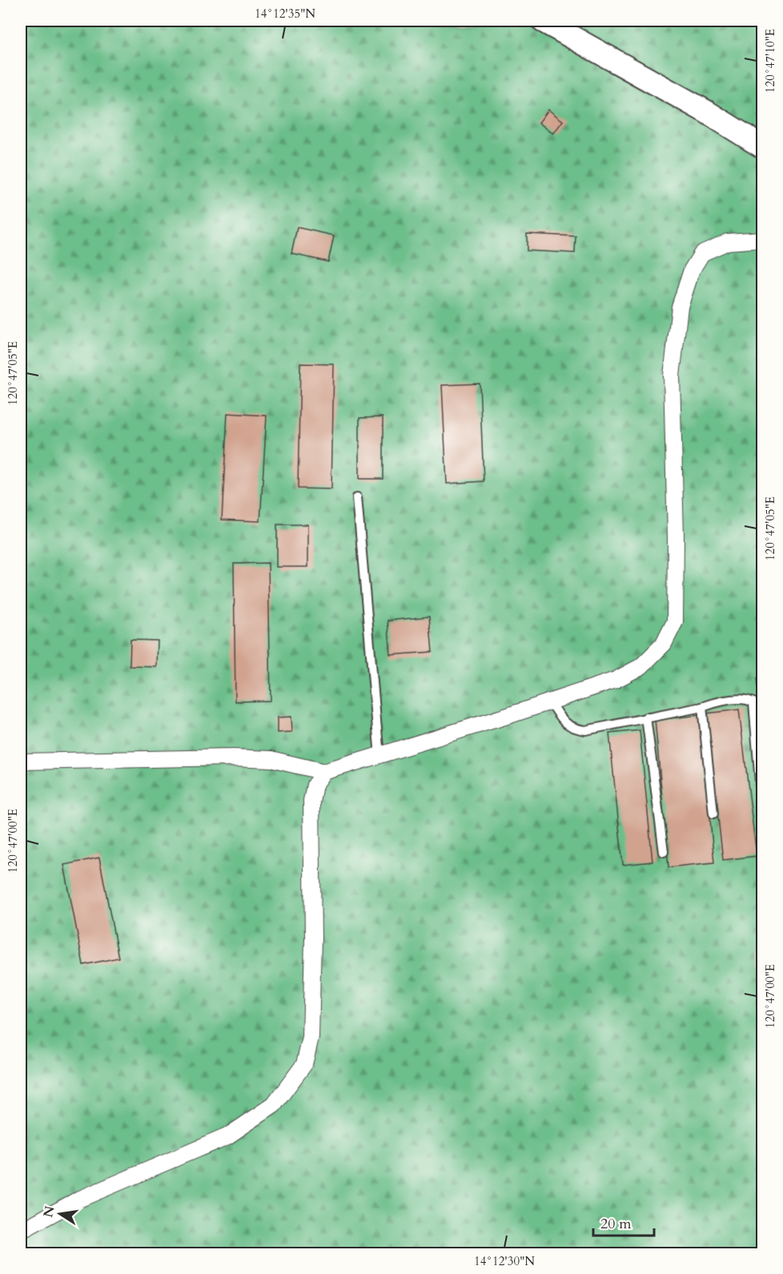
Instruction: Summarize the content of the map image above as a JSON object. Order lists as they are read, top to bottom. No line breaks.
{"scale_bar":"20 m","north":"left","coordinates":["14°12'35\"N","120°47'10\"E","120°47'05\"E","120°47'00\"E","14°12'30\"N"]}
